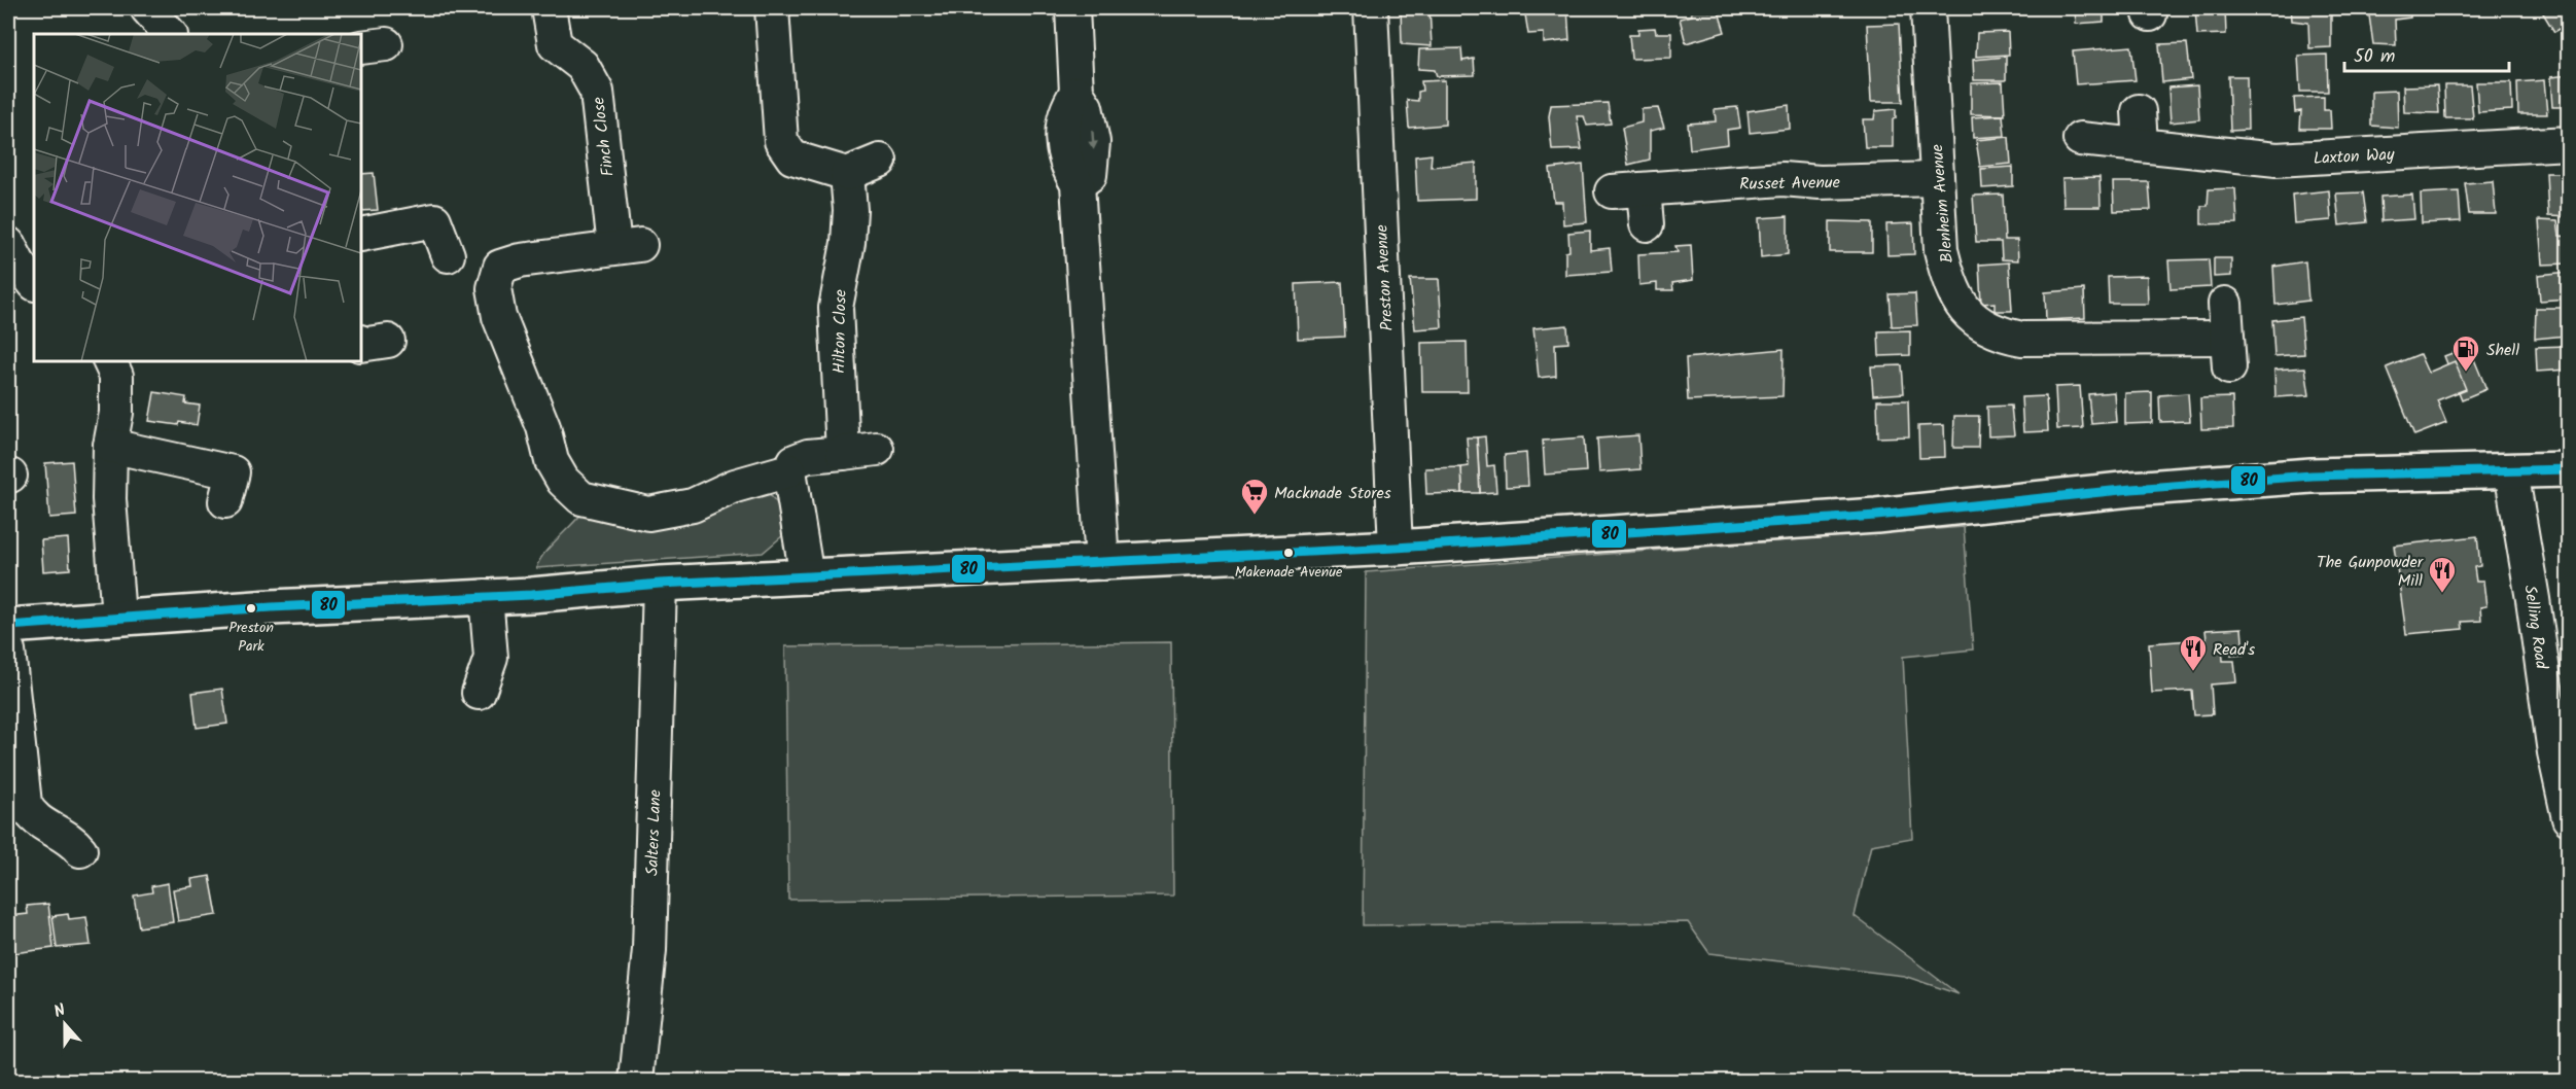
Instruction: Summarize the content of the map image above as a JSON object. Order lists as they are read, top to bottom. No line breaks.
{"streets":{"street":["Finch Close","Laxton Way","Russet Avenue","Blenheim Avenue","Preston Avenue","Hilton Close","Selling Road","Salters Lane"]},"crossings":[["Russet Avenue","Blenheim Avenue"]],"places":{"fuel station":["Shell"],"supermarket":["Macknade Stores"],"other":["Makenade Avenue","Preston Park"],"restaurant":["The Gunpowder Mill","Read's"]},"lines":["transit line 80"],"scale_bar":"50 m","north":"top"}
